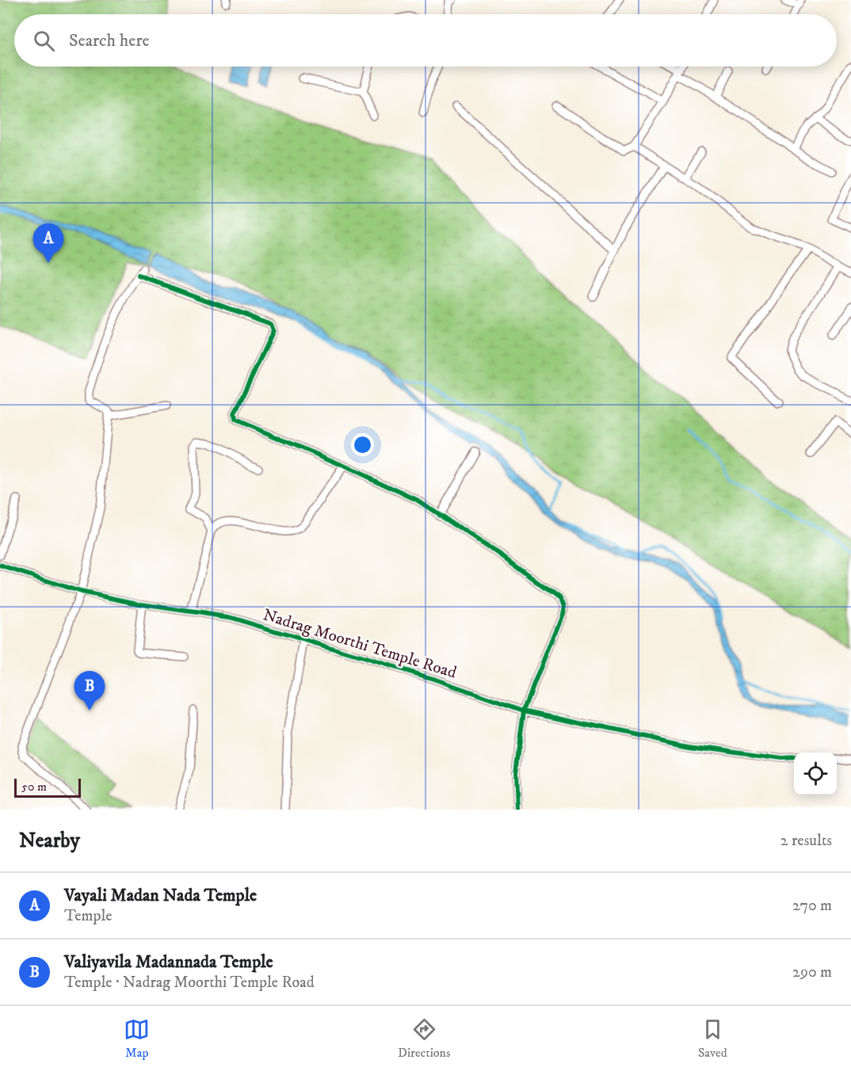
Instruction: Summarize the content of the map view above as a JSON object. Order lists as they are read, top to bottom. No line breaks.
{"streets":{"street":["Nadrag Moorthi Temple Road"]},"scale_bar":"50 m","page":{"search":"Search here","pins":["A","B"],"scale":"50 m","heading":["Nearby","2 results"],"list":[{"mark":"A","name":"Vayali Madan Nada Temple","note":"Temple","value":"270 m"},{"mark":"B","name":"Valiyavila Madannada Temple","note":"Temple · Nadrag Moorthi Temple Road","value":"290 m"}],"nav":["Map","Directions","Saved"]}}
